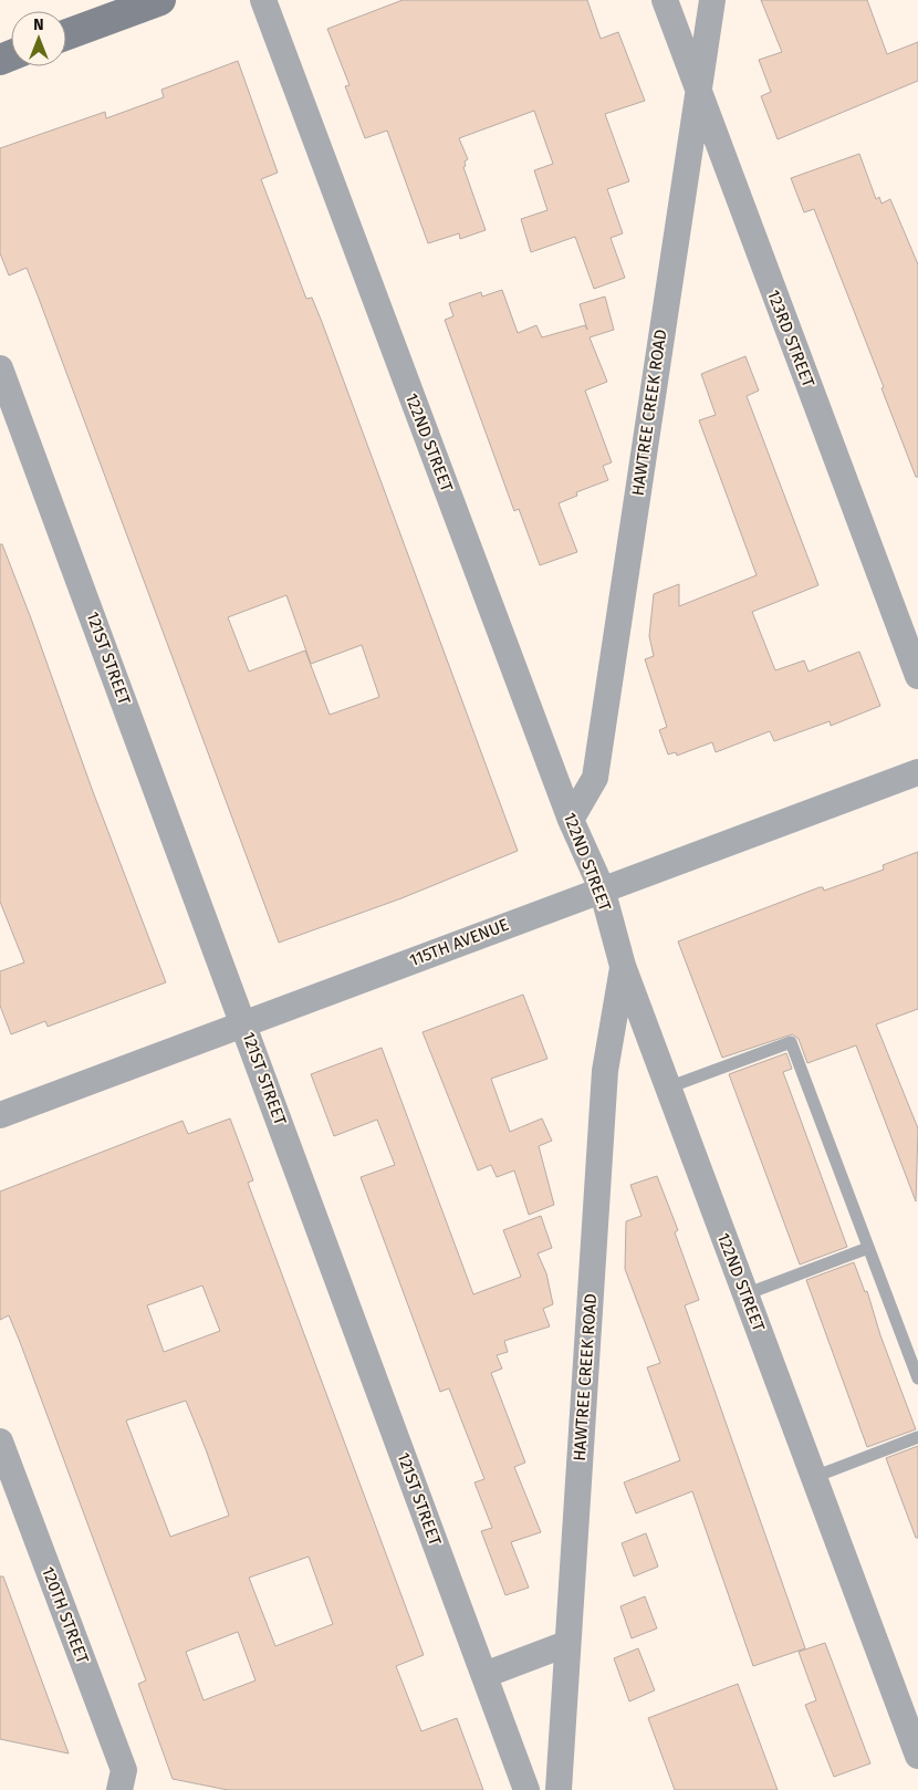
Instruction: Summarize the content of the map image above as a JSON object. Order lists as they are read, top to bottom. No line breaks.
{"streets":{"street":["123RD STREET","HAWTREE CREEK ROAD","122ND STREET","121ST STREET","115TH AVENUE","120TH STREET"]},"crossings":[["123RD STREET","HAWTREE CREEK ROAD"],["HAWTREE CREEK ROAD","122ND STREET"],["122ND STREET","115TH AVENUE"],["121ST STREET","115TH AVENUE"]],"north":"top"}
